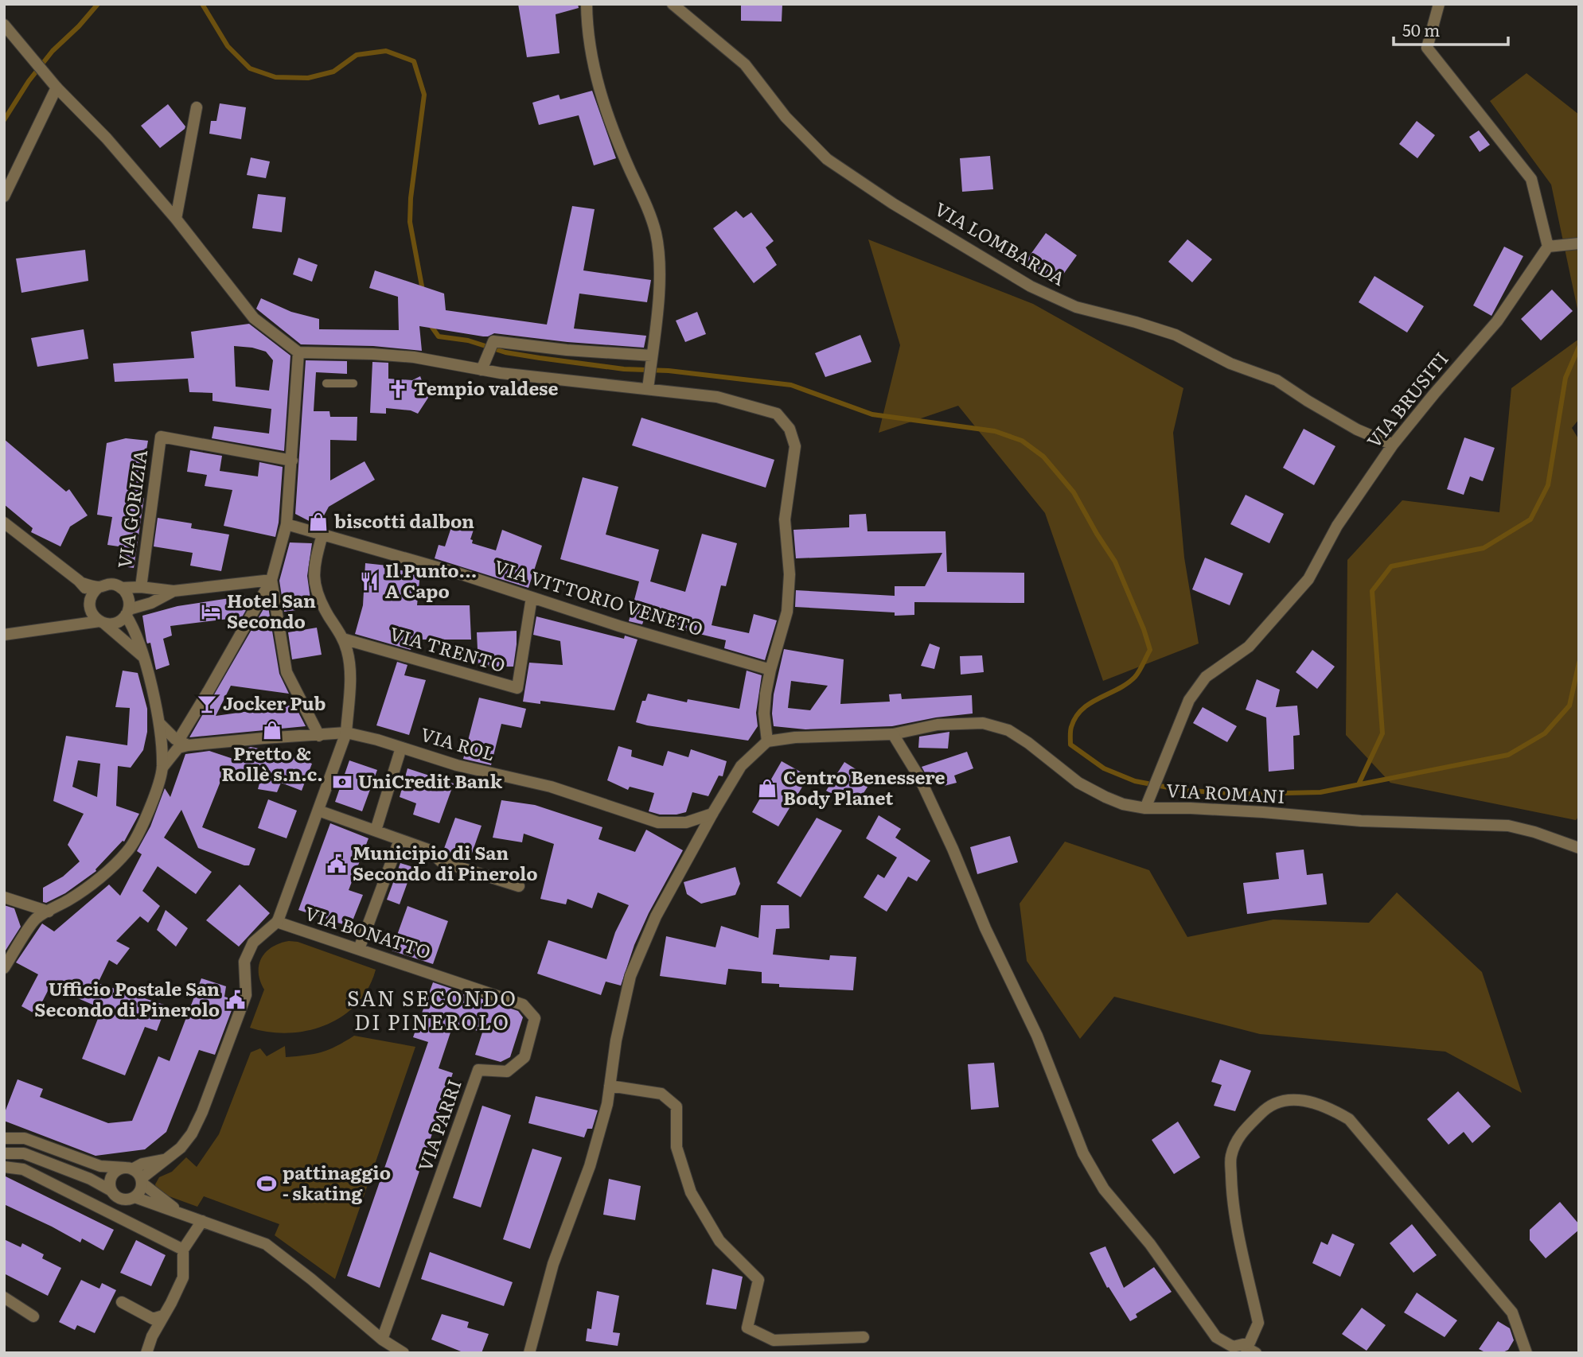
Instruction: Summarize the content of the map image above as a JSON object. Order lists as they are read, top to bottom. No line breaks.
{"streets":{"street":["VIA LOMBARDA","VIA BRUSITI","VIA GORIZIA","VIA VITTORIO VENETO","VIA TRENTO","VIA ROL","VIA ROMANI","VIA BONATTO","VIA PARRI"]},"crossings":[["VIA LOMBARDA","VIA BRUSITI"],["VIA BRUSITI","VIA ROMANI"],["VIA VITTORIO VENETO","VIA TRENTO"],["VIA VITTORIO VENETO","VIA BONATTO"],["VIA TRENTO","VIA BONATTO"],["VIA ROL","VIA BONATTO"],["VIA BONATTO","VIA PARRI"]],"districts":["SAN SECONDO DI PINEROLO"],"places":{"church":["Tempio valdese"],"shop":["biscotti dalbon","Pretto & Rollè s.n.c.","Centro Benessere Body Planet"],"restaurant":["Il Punto... A Capo"],"hotel":["Hotel San Secondo"],"bar":["Jocker Pub"],"bank":["UniCredit Bank"],"public building":["Municipio di San Secondo di Pinerolo","Ufficio Postale San Secondo di Pinerolo"],"sports":["pattinaggio - skating"]},"scale_bar":"50 m"}
